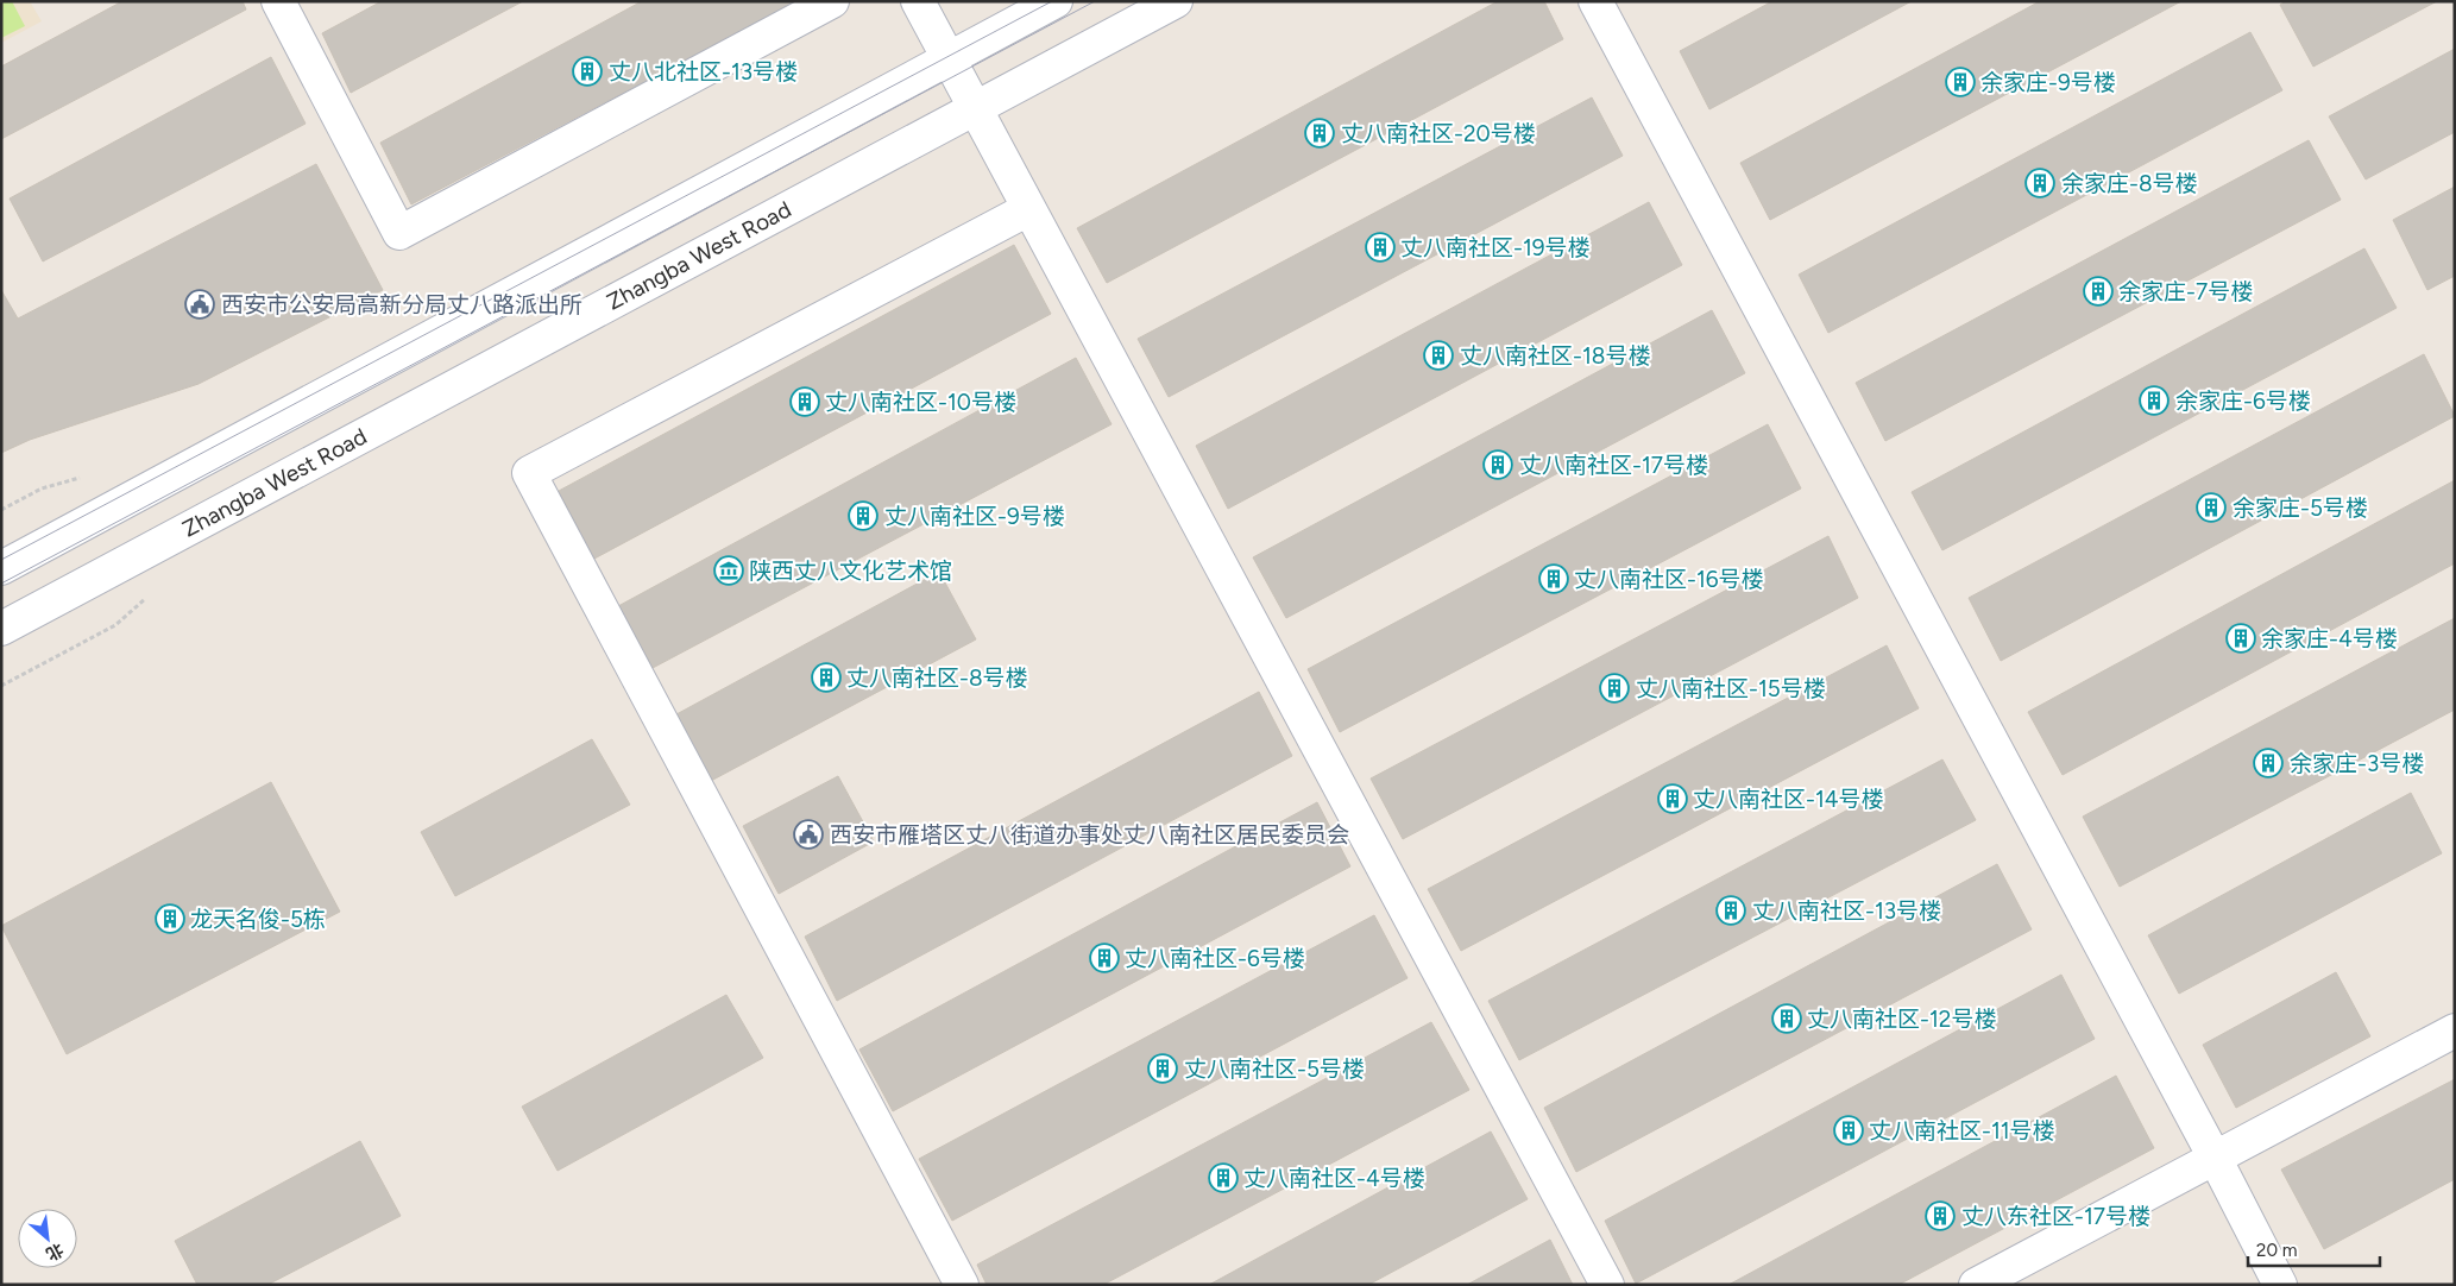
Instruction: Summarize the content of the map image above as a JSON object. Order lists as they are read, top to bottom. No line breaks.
{"streets":{"street":["Zhangba West Road"]},"places":{"building":["丈八北社区-13号楼","余家庄-9号楼","丈八南社区-20号楼","余家庄-8号楼","丈八南社区-19号楼","余家庄-7号楼","丈八南社区-18号楼","余家庄-6号楼","丈八南社区-10号楼","丈八南社区-17号楼","余家庄-5号楼","丈八南社区-9号楼","丈八南社区-16号楼","余家庄-4号楼","丈八南社区-8号楼","丈八南社区-15号楼","余家庄-3号楼","丈八南社区-14号楼","丈八南社区-13号楼","龙天名俊-5栋","丈八南社区-6号楼","丈八南社区-12号楼","丈八南社区-5号楼","丈八南社区-11号楼","丈八南社区-4号楼","丈八东社区-17号楼"],"public building":["西安市公安局高新分局丈八路派出所","西安市雁塔区丈八街道办事处丈八南社区居民委员会"],"museum":["陕西丈八文化艺术馆"]},"scale_bar":"20 m","north":"bottom right"}
